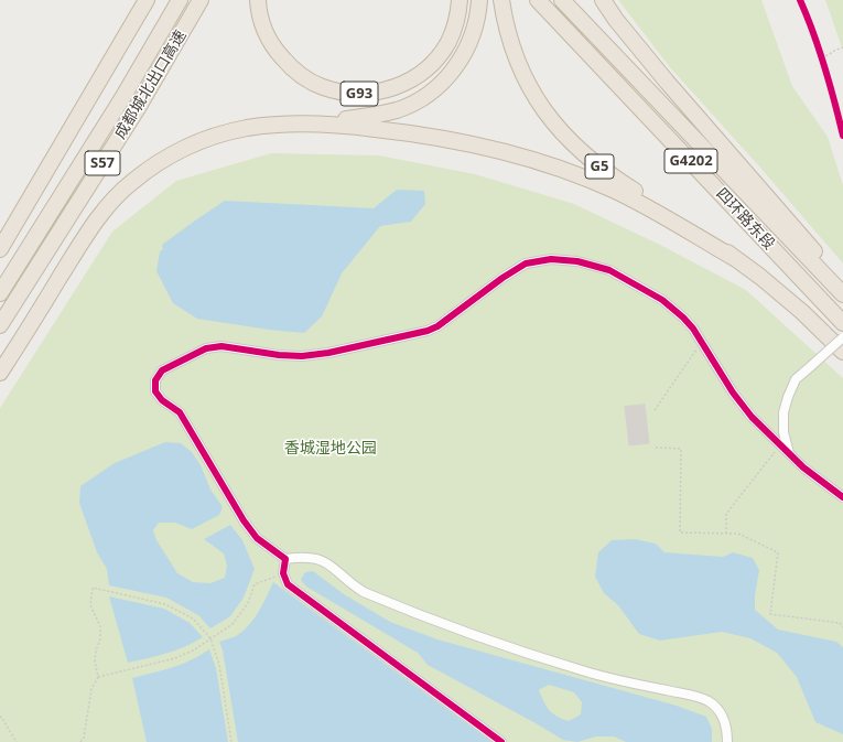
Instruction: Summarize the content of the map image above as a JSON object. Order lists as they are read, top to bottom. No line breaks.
{"streets":{"highway":["成都城北出口高速","G93","G4202","S57","G5","四环路东段"]},"parks":["香城湿地公园"]}
